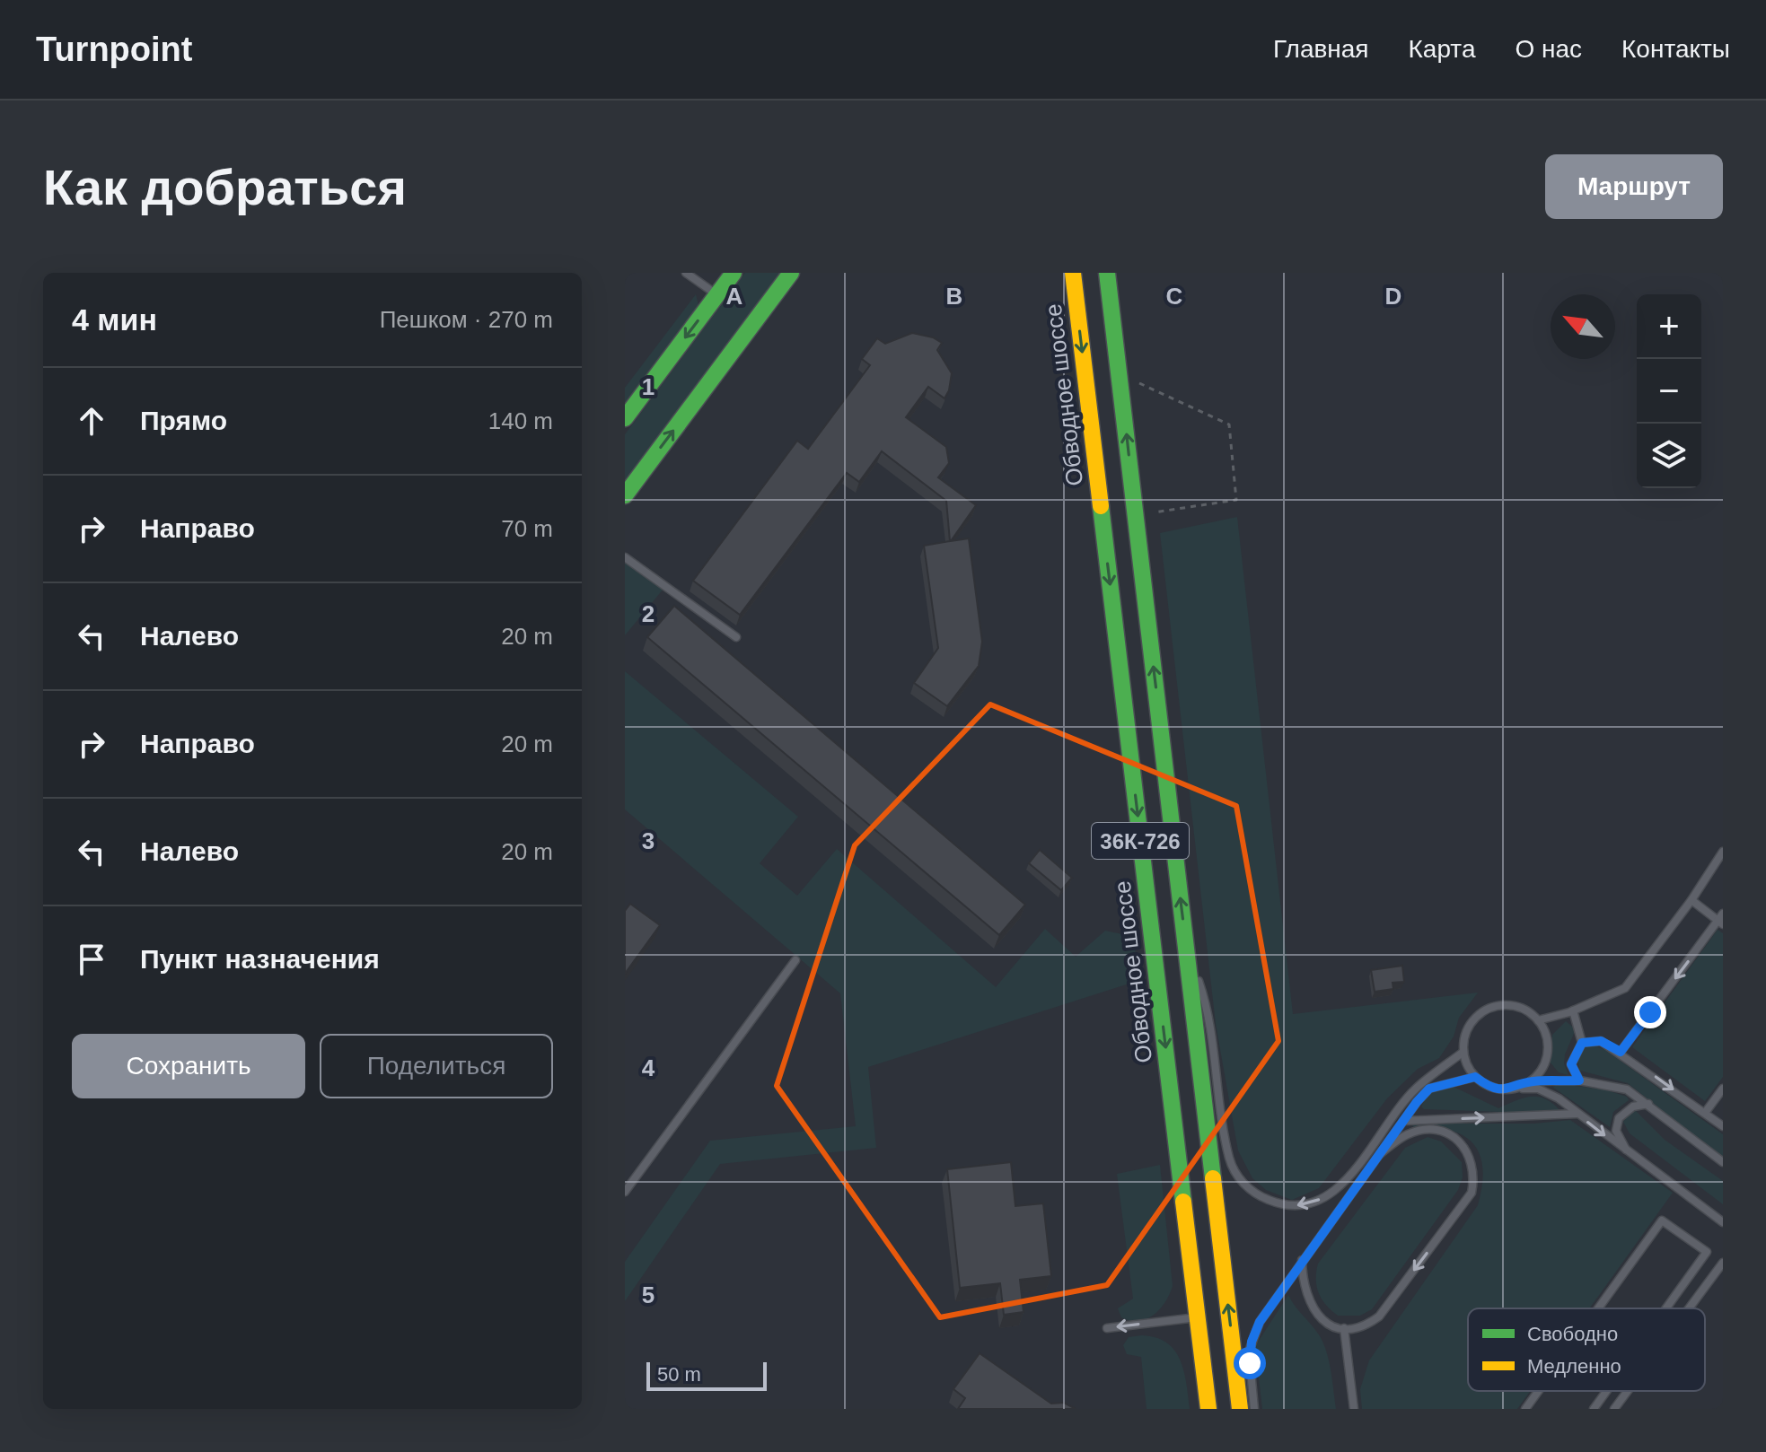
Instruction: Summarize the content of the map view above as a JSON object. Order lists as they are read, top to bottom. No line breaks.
{"streets":{"main road":["Обводное шоссе","36К-726"]},"legend":["Свободно","Медленно"],"scale_bar":"50 m","north":"top left","page":{"header":"Turnpoint","nav":["Главная","Карта","О нас","Контакты"],"buttons":["Маршрут",["Сохранить","Поделиться"]],"title":"Как добраться","heading":["4 мин","Пешком · 270 m"],"map_buttons":["+","−"],"list":[["Прямо","140 m"],["Направо","70 m"],["Налево","20 m"],["Направо","20 m"],["Налево","20 m"],"Пункт назначения"],"scale":"50 m"},"grid":{"columns":["A","B","C","D"],"rows":["1","2","3","4","5"]}}
